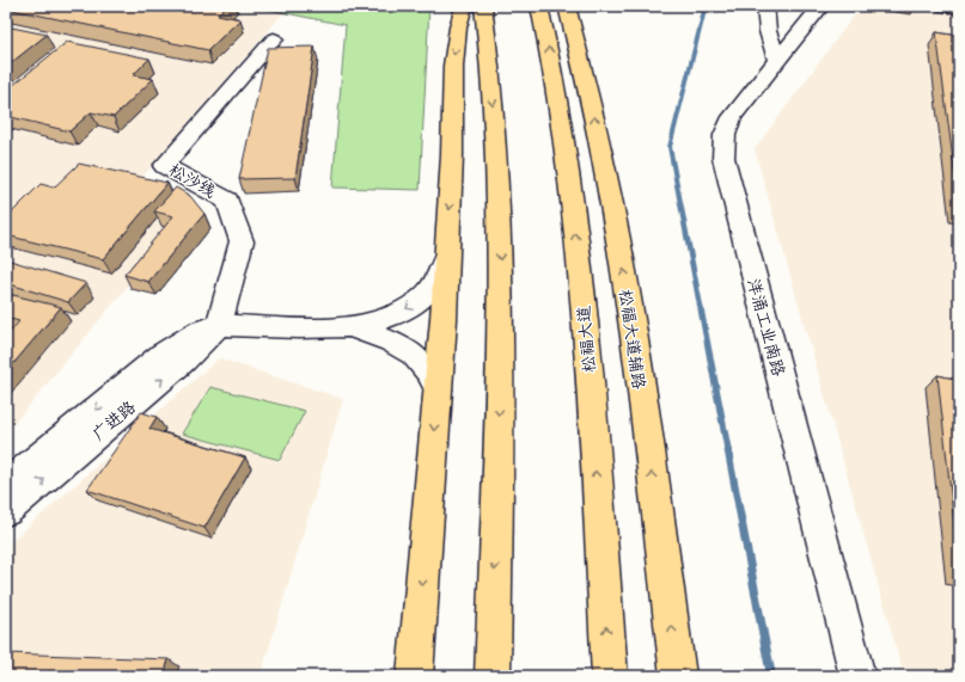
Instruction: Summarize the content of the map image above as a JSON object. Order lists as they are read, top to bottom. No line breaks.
{"streets":{"main road":["松福大道","松福大道辅路"],"street":["松沙线","洋涌工业南路","广进路"]},"crossings":[["松沙线","广进路"]]}
